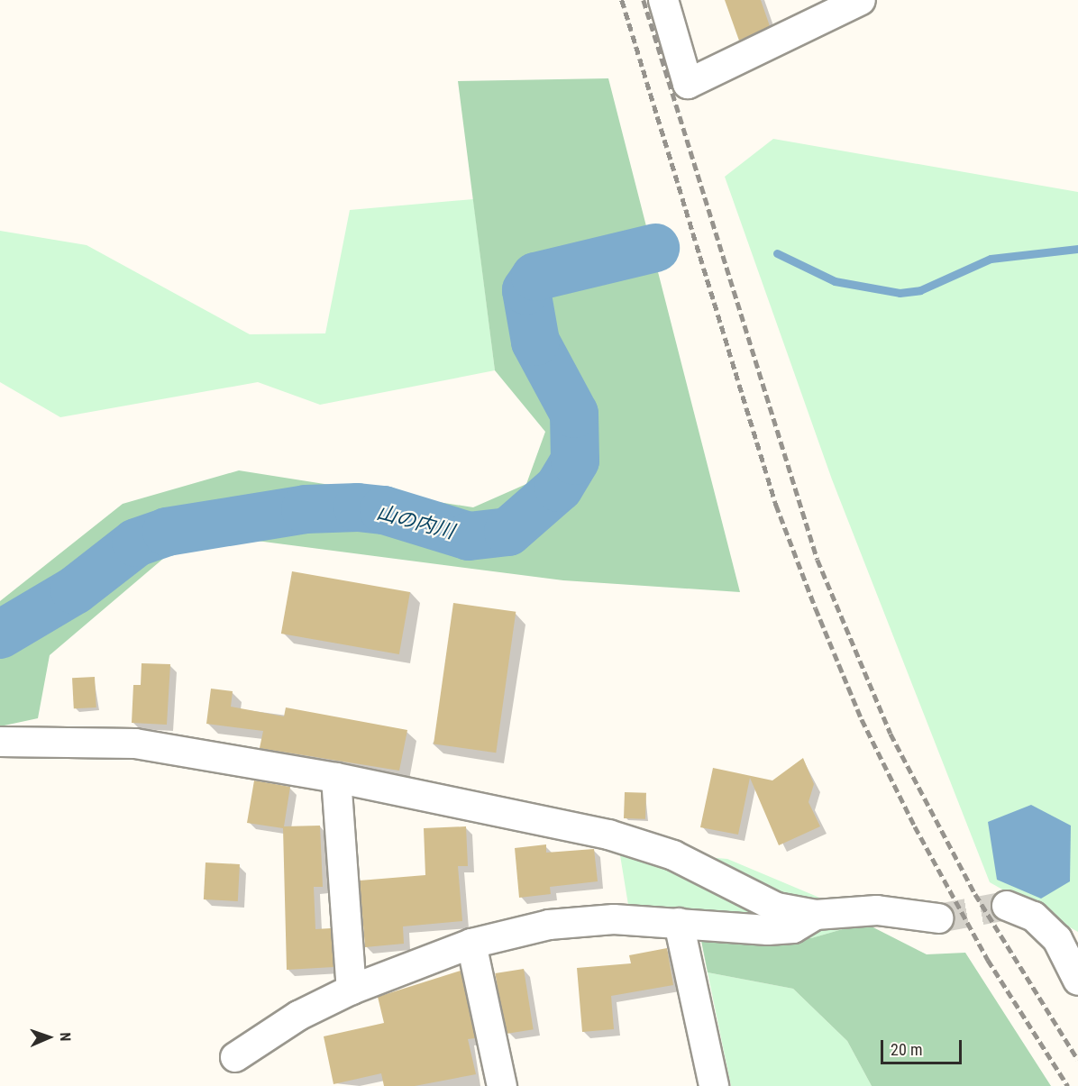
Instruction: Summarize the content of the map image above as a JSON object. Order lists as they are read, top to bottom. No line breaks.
{"water":["山の内川"],"scale_bar":"20 m","north":"right"}
